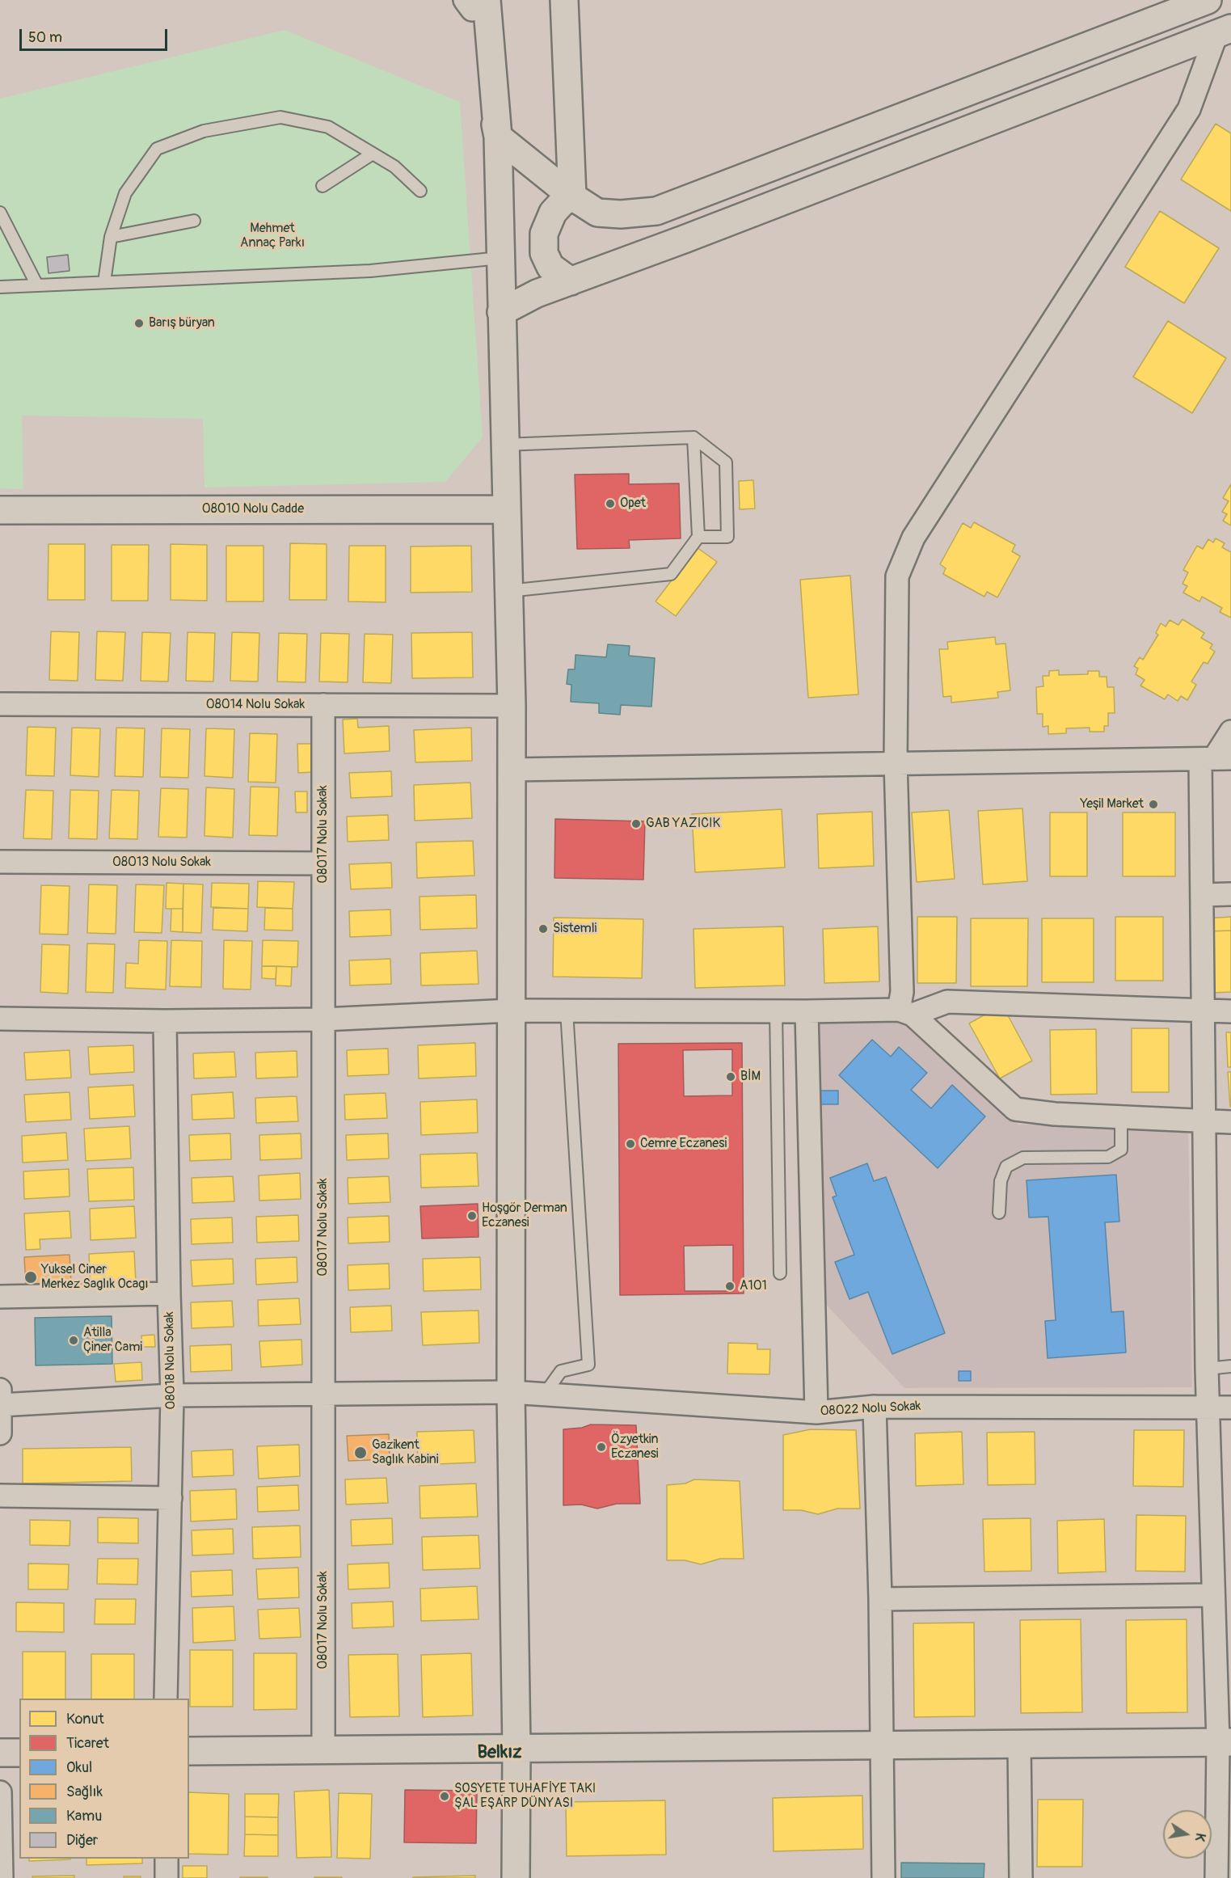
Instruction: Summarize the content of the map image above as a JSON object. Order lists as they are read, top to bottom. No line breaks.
{"streets":{"street":["08010 Nolu Cadde","08014 Nolu Sokak","08017 Nolu Sokak","08013 Nolu Sokak","08018 Nolu Sokak","08022 Nolu Sokak"]},"crossings":[["08014 Nolu Sokak","08017 Nolu Sokak"],["08017 Nolu Sokak","08013 Nolu Sokak"],["08017 Nolu Sokak","08022 Nolu Sokak"],["08018 Nolu Sokak","08022 Nolu Sokak"]],"districts":["Belkız"],"parks":["Mehmet Annaç Parkı"],"places":["Barış büryan","Opet","Yeşil Market","GAB YAZICIK","Sistemli","BİM","Cemre Eczanesi","Hoşgör Derman Eczanesi","Yuksel Ciner Merkez Saglık Ocagı","A101","Atilla Çiner Cami","Özyetkin Eczanesi","Gazikent Saglık Kabini","SOSYETE TUHAFİYE TAKI ŞAL EŞARP DÜNYASI"],"legend":["Konut","Ticaret","Okul","Sağlık","Kamu","Diğer"],"scale_bar":"50 m","north":"right"}
